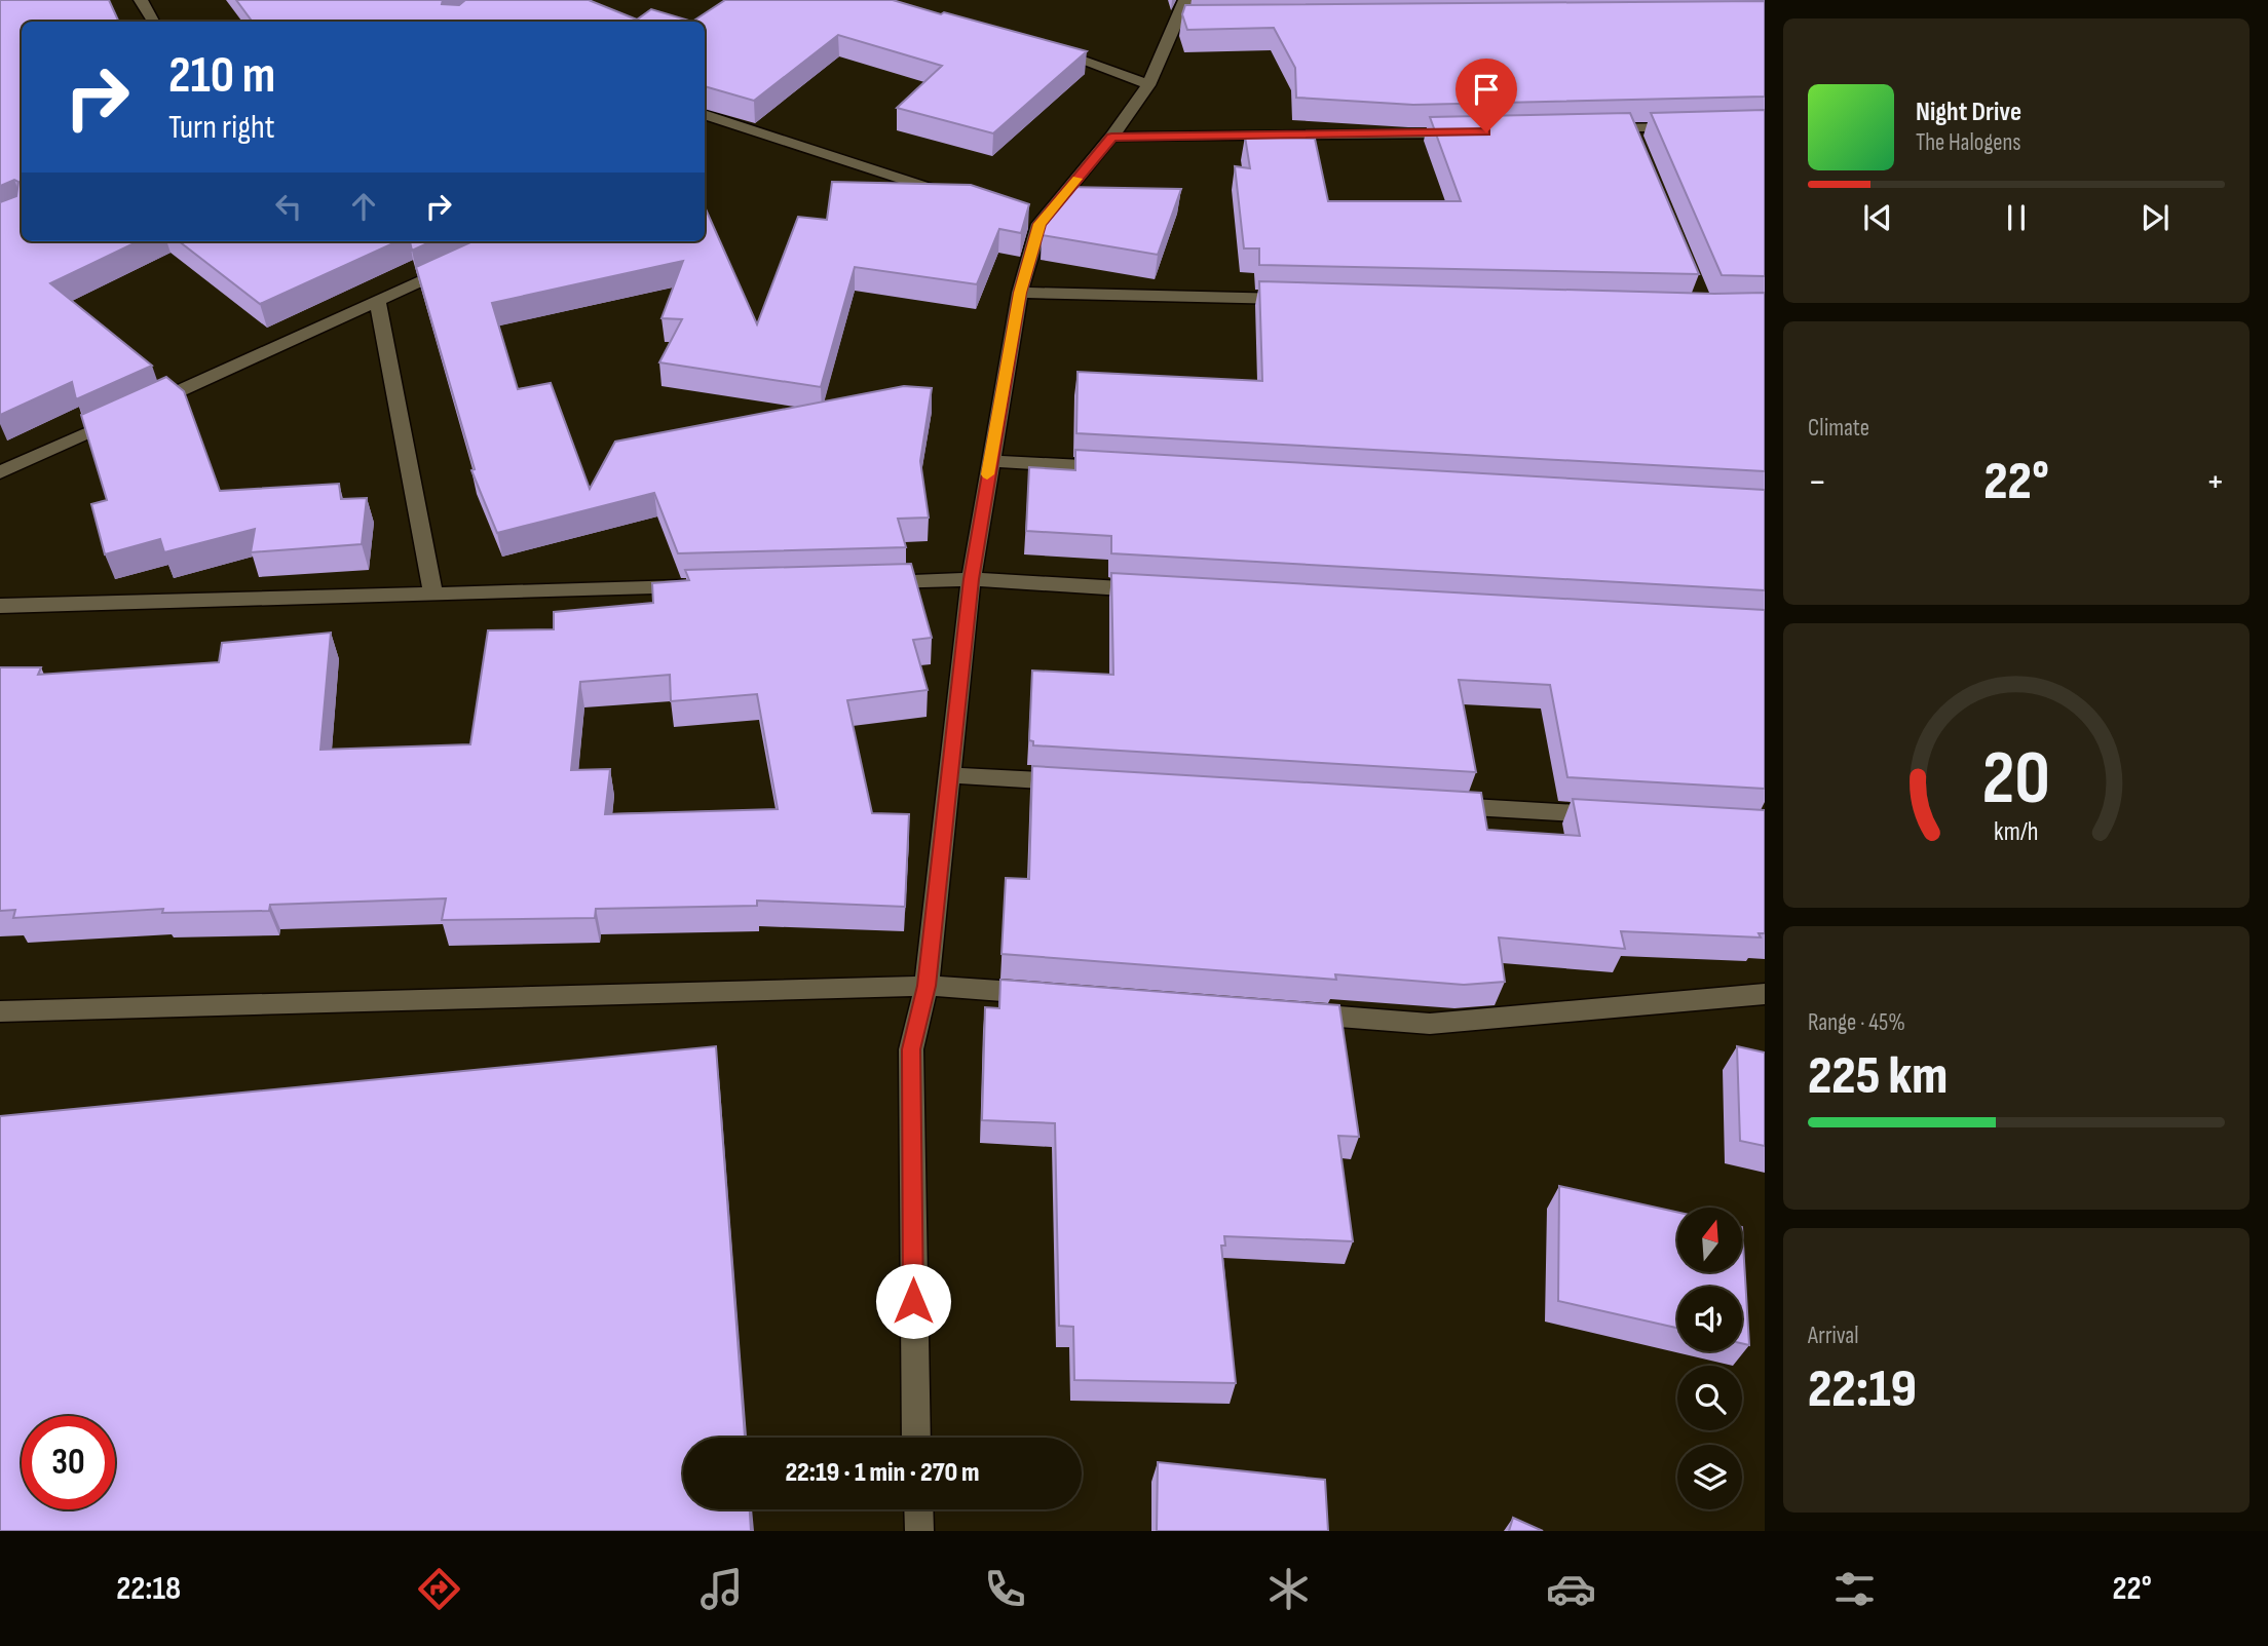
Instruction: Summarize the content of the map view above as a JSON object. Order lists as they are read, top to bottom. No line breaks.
{"north":"top","page":{"turn":["210 m","Turn right"],"song":["Night Drive","The Halogens"],"tile":["Climate",["Range · 45%","225 km"],["Arrival","22:19"]],"heat":["−","22°","+"],"limit":"30","trip":"22:19 · 1 min · 270 m","tabs":["22:18","22°"],"gauge":["20","km/h"]}}
